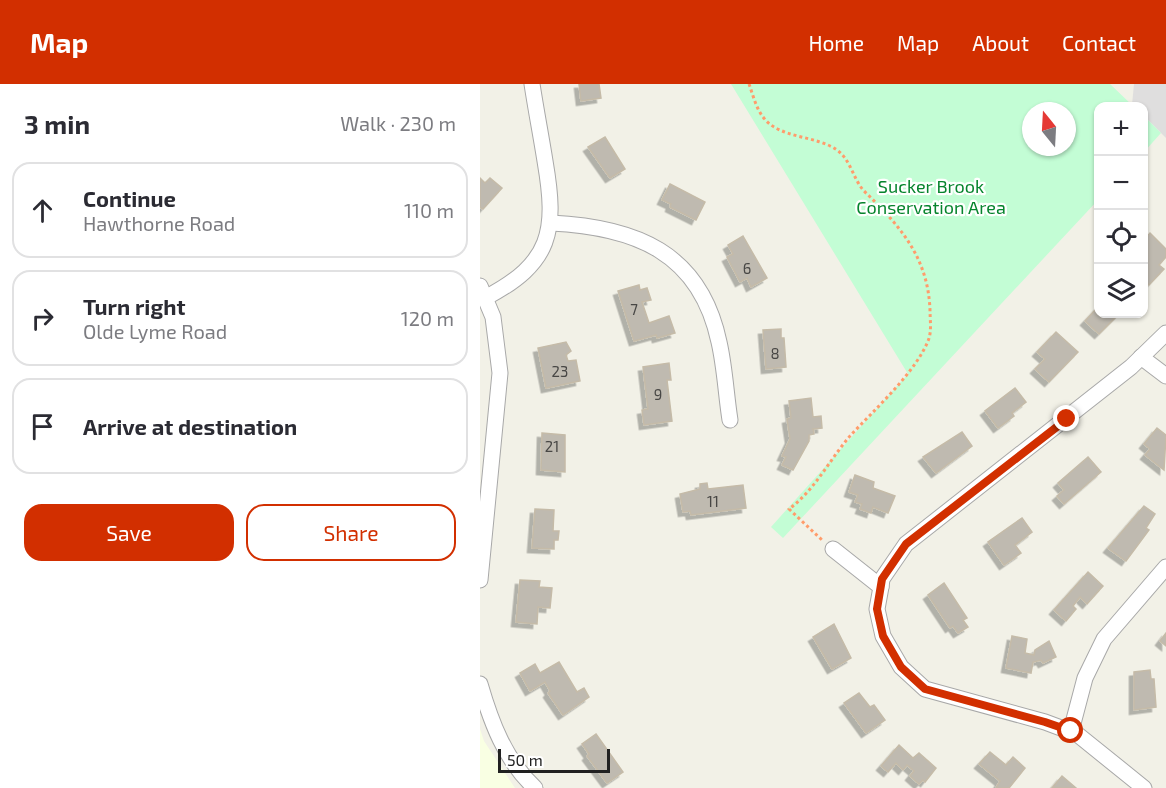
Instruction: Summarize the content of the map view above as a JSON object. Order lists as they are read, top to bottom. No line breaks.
{"parks":["Sucker Brook Conservation Area"],"house_numbers":["6","7","8","23","9","21","11"],"scale_bar":"50 m","north":"top","page":{"header":"Map","nav":["Home","Map","About","Contact"],"heading":["3 min","Walk · 230 m"],"map_buttons":["+","−"],"list":[["Continue","Hawthorne Road","110 m"],["Turn right","Olde Lyme Road","120 m"],"Arrive at destination"],"buttons":["Save","Share"],"scale":"50 m"}}
